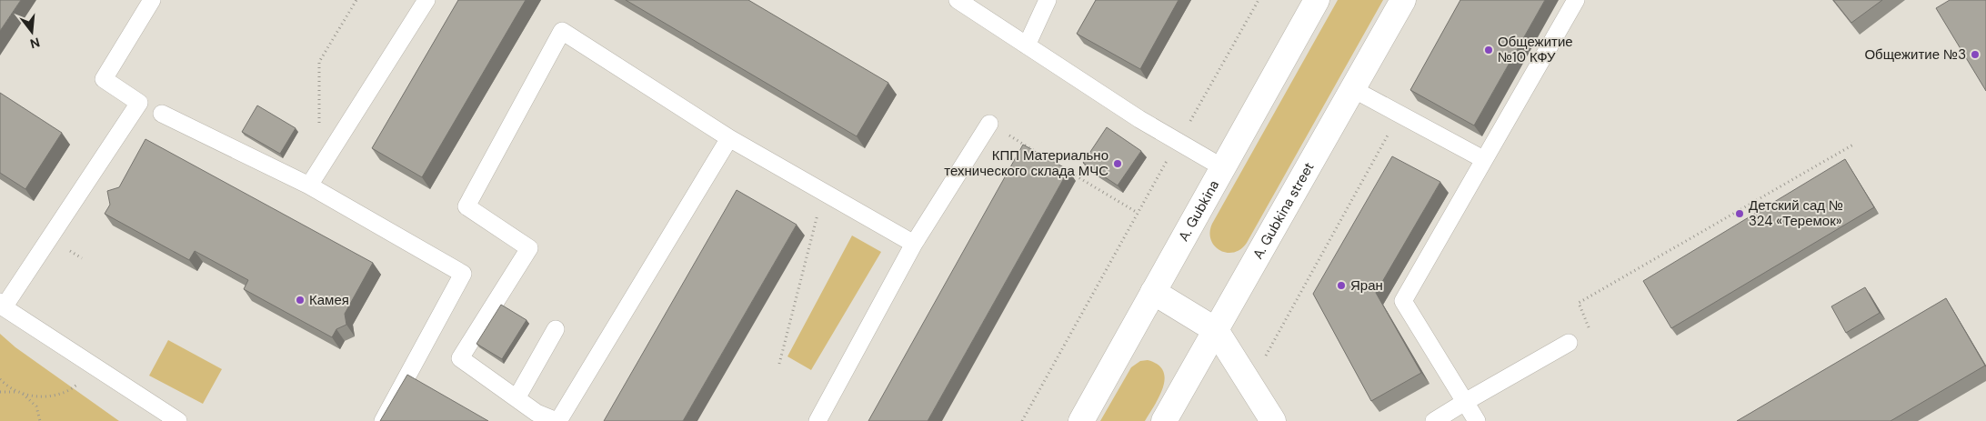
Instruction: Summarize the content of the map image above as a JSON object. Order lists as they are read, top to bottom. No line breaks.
{"streets":{"street":["A. Gubkina","A. Gubkina street"]},"places":["Общежитие №10 КФУ","Общежитие №3","КПП Материально технического склада МЧС","Детский сад № 324 «Теремок»","Яран","Камея"],"north":"bottom"}
